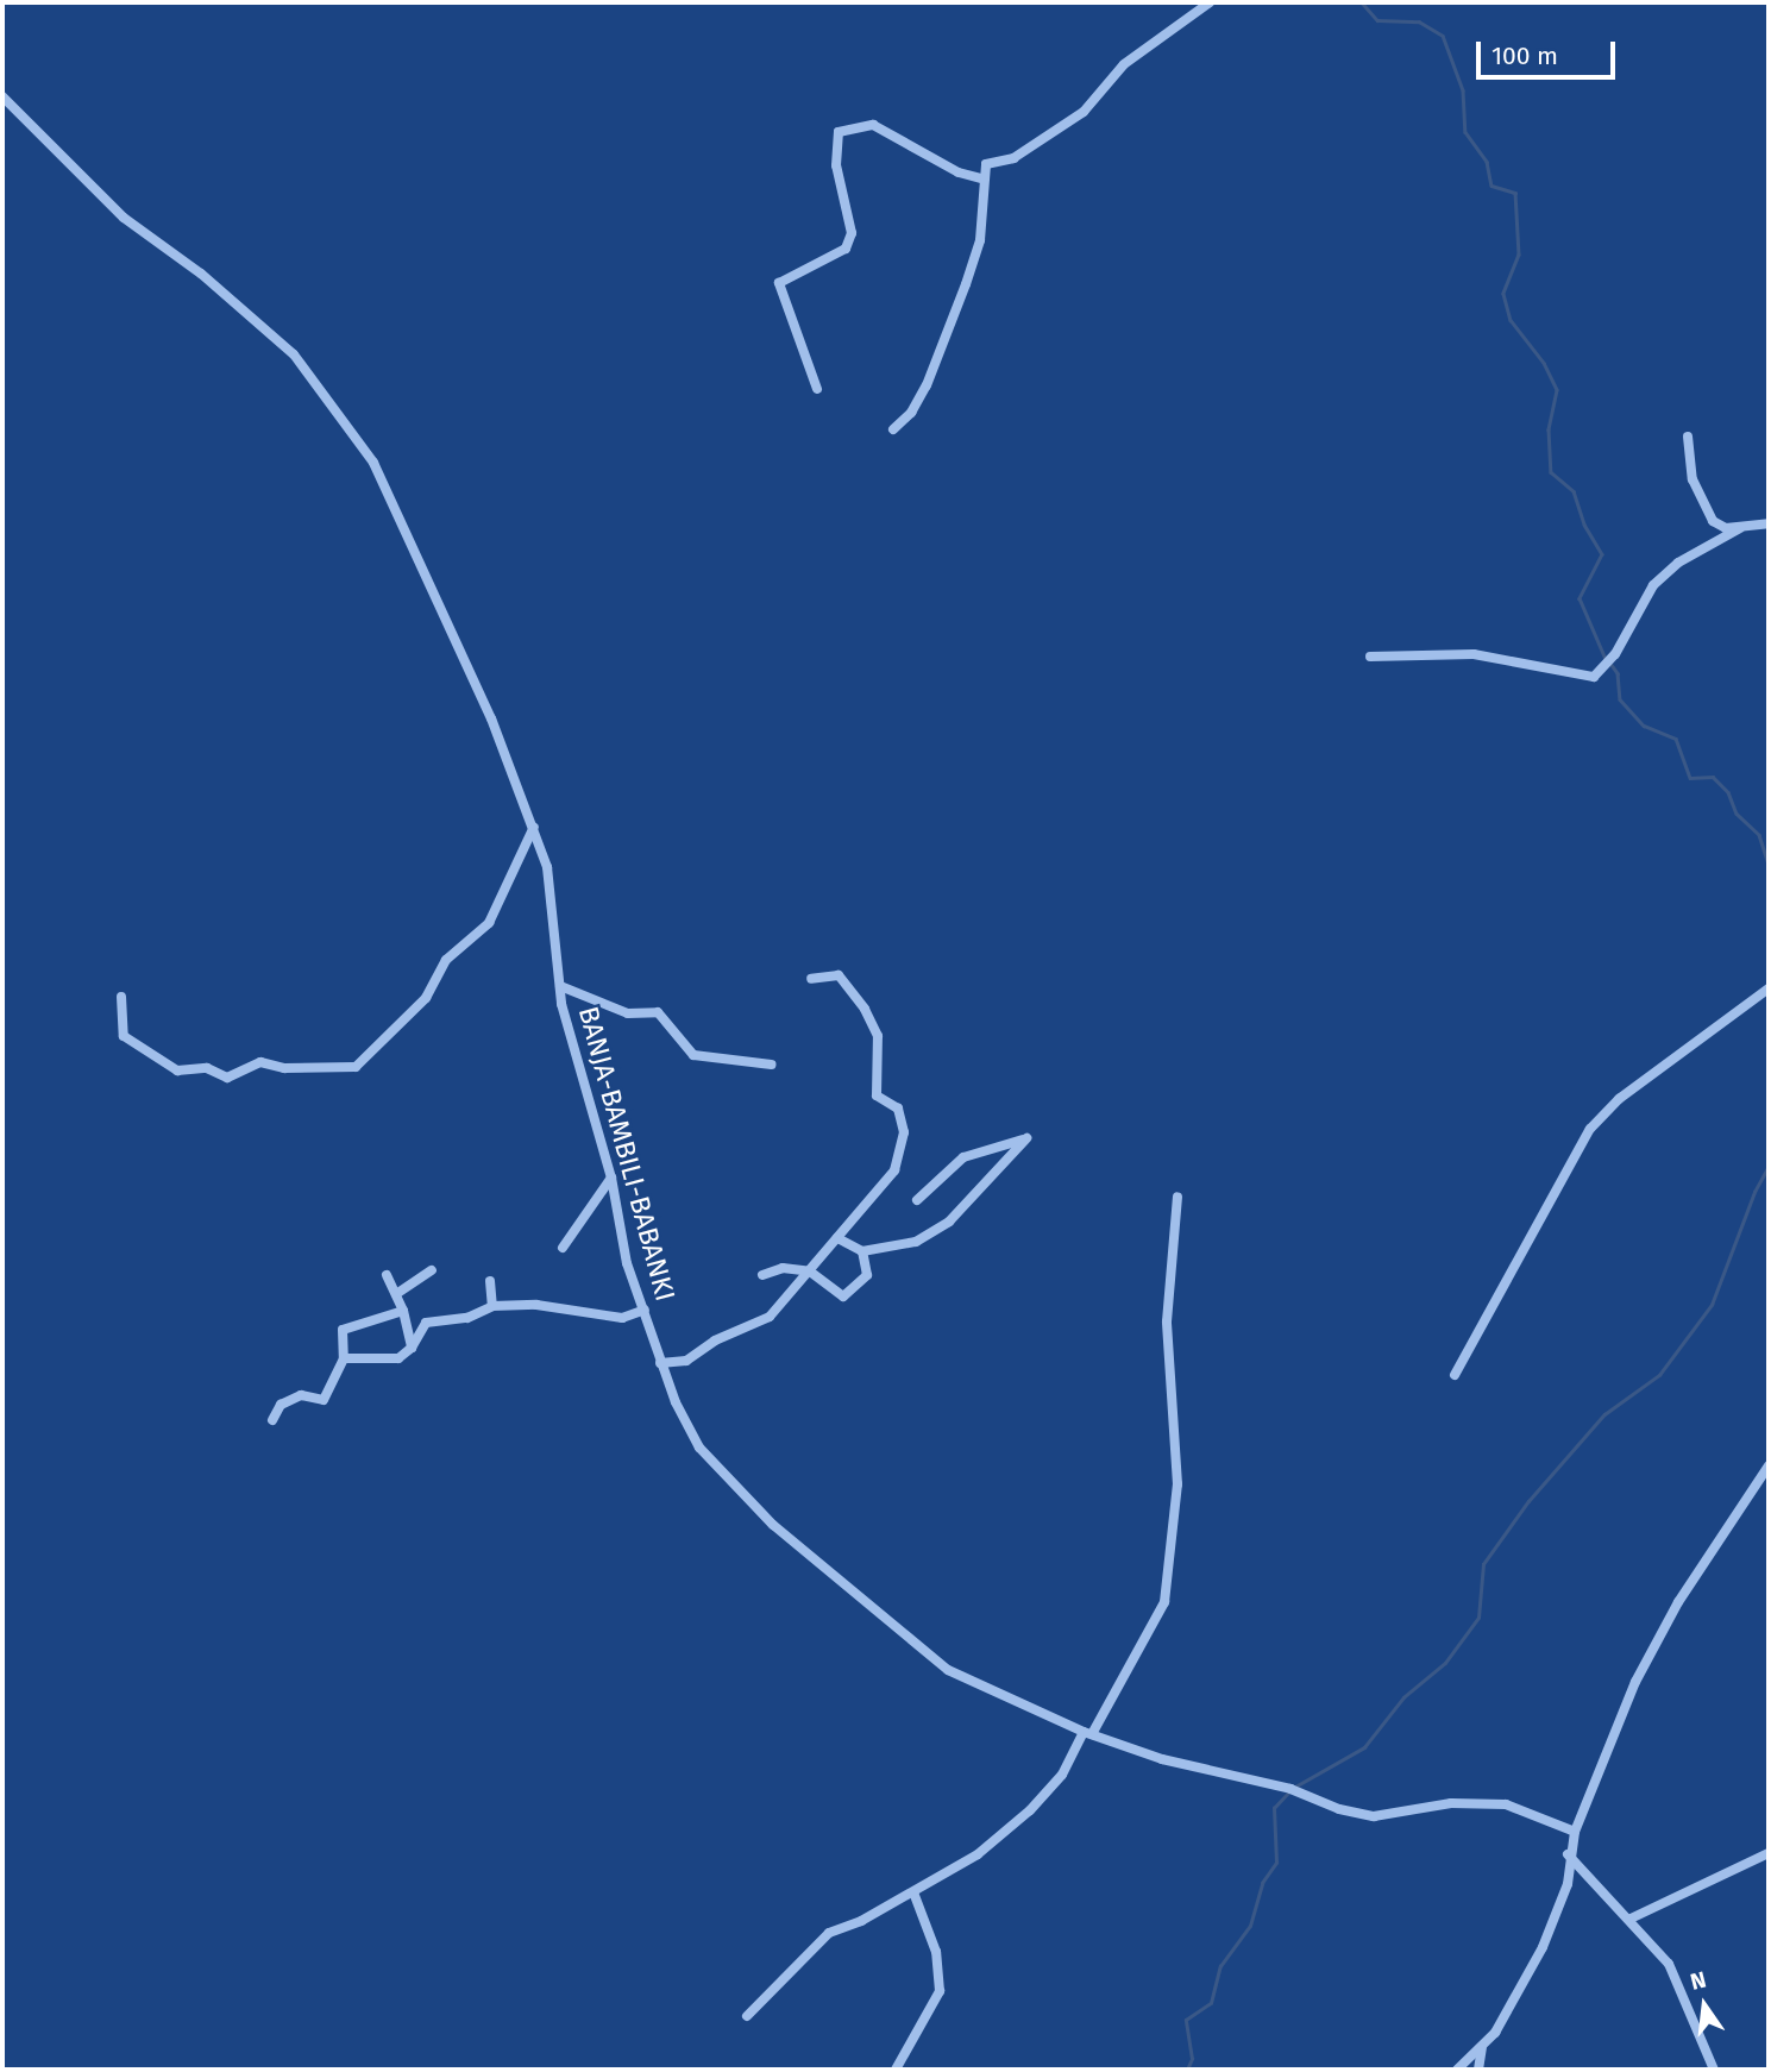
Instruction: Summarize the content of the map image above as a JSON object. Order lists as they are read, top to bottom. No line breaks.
{"streets":{"street":["BANJA-BAMBILI-BABANKI"]},"scale_bar":"100 m","north":"top"}
